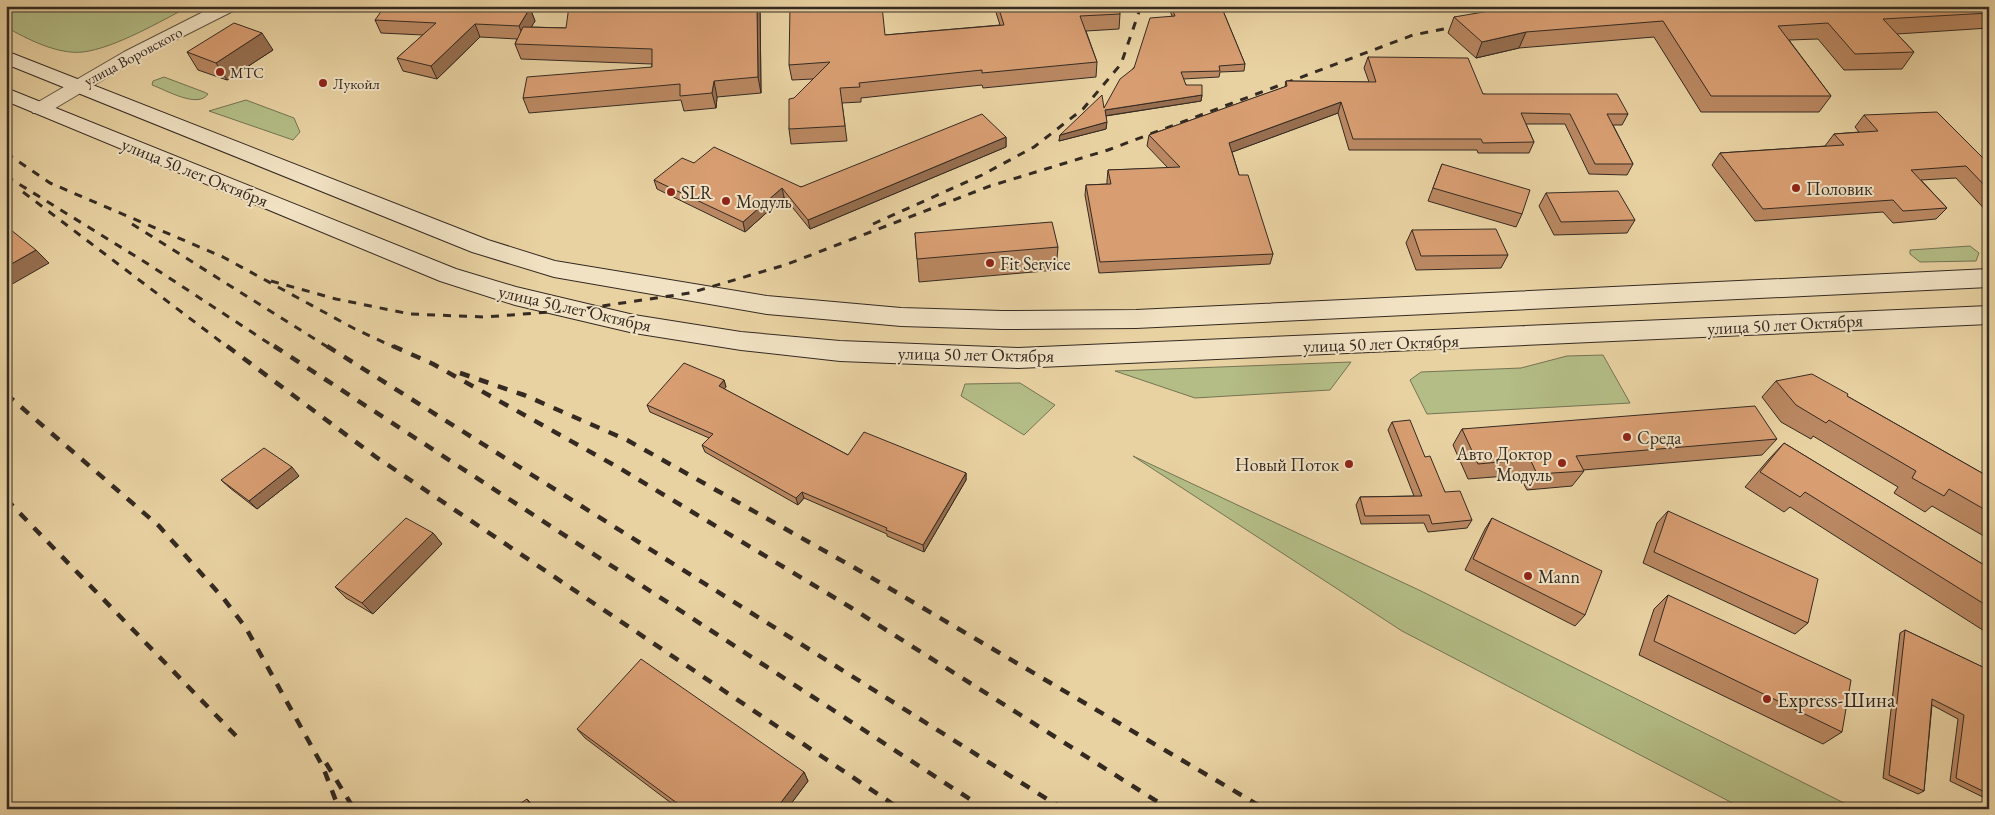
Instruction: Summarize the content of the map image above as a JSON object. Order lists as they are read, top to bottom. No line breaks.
{"streets":{"main road":["улица 50 лет Октября"],"street":["улица Воровского"]},"crossings":[["улица Воровского","улица 50 лет Октября"]],"places":["МТС","Лукойл","Половик","SLR","Модуль","Fit Service","Среда","Авто Доктор Модуль","Новый Поток","Mann","Express-Шина"]}
